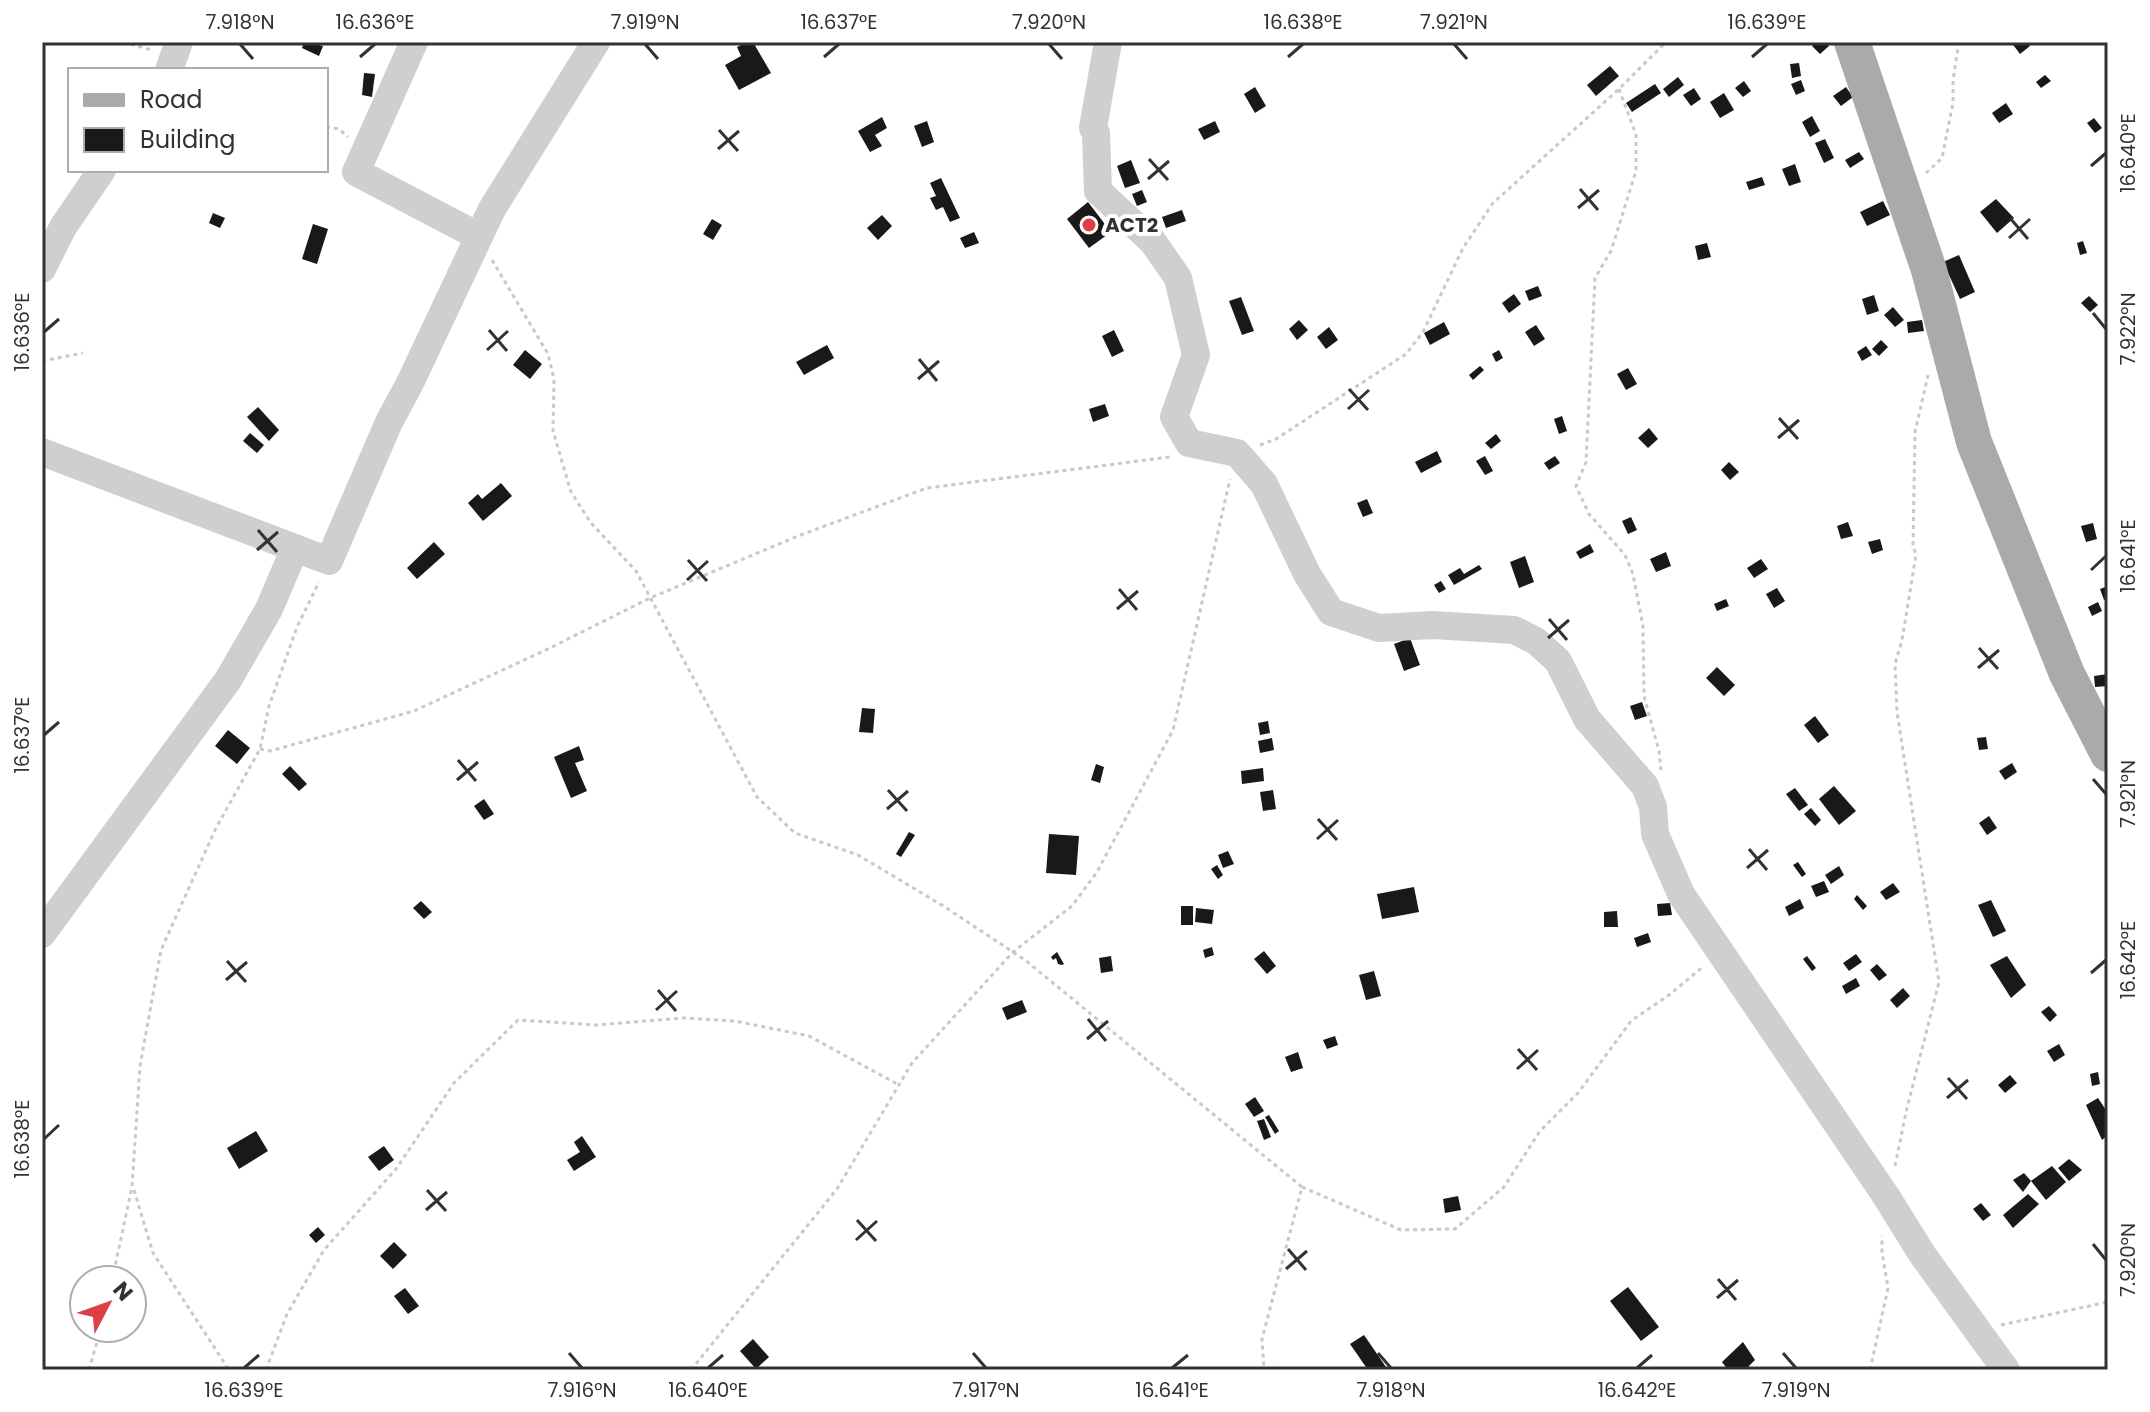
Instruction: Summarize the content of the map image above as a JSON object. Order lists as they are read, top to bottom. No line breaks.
{"places":["ACT2"],"legend":["Road","Building"],"north":"top right","coordinates":["7.918°N","16.636°E","7.919°N","16.637°E","7.920°N","16.638°E","7.921°N","16.639°E","16.640°E","7.922°N","16.641°E","16.642°E","7.916°N","7.917°N"]}
